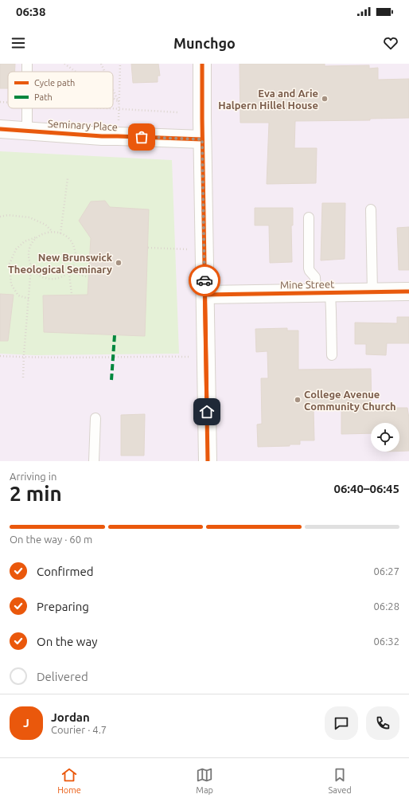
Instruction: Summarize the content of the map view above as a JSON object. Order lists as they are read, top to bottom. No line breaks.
{"streets":{"street":["Seminary Place","Mine Street"]},"places":["Eva and Arie Halpern Hillel House","New Brunswick Theological Seminary","College Avenue Community Church"],"legend":["Cycle path","Path"],"page":{"status":"06:38","header":"Munchgo","heading":["2 min","Arriving in","06:40–06:45"],"panel":["Jordan","Courier · 4.7"],"bar":"On the way · 60 m","list":[["Confirmed","06:27"],["Preparing","06:28"],["On the way","06:32"],"Delivered"],"round":"J","tabs":["Home","Map","Saved"]}}
